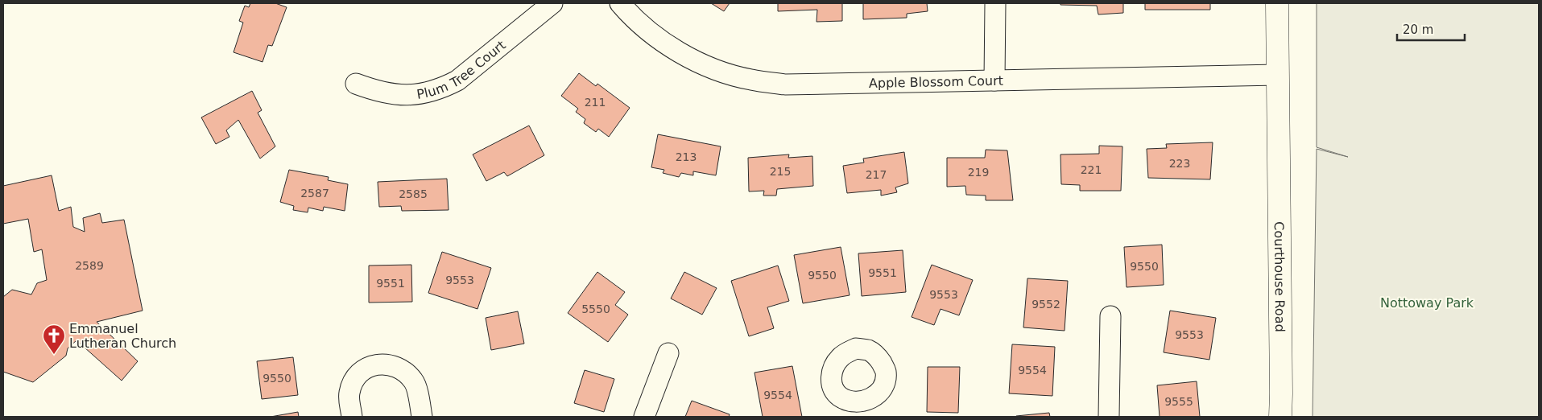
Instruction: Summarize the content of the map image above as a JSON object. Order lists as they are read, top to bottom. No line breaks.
{"streets":{"street":["Plum Tree Court","Apple Blossom Court","Courthouse Road"]},"crossings":[["Apple Blossom Court","Courthouse Road"]],"parks":["Nottoway Park"],"places":{"church":["Emmanuel Lutheran Church"]},"house_numbers":["211","213","223","221","215","219","217","2587","2585","2589","9550","9551","9550","9553","9551","9553","9552","5550","9553","9554","9550","9554","9555"],"scale_bar":"20 m"}
